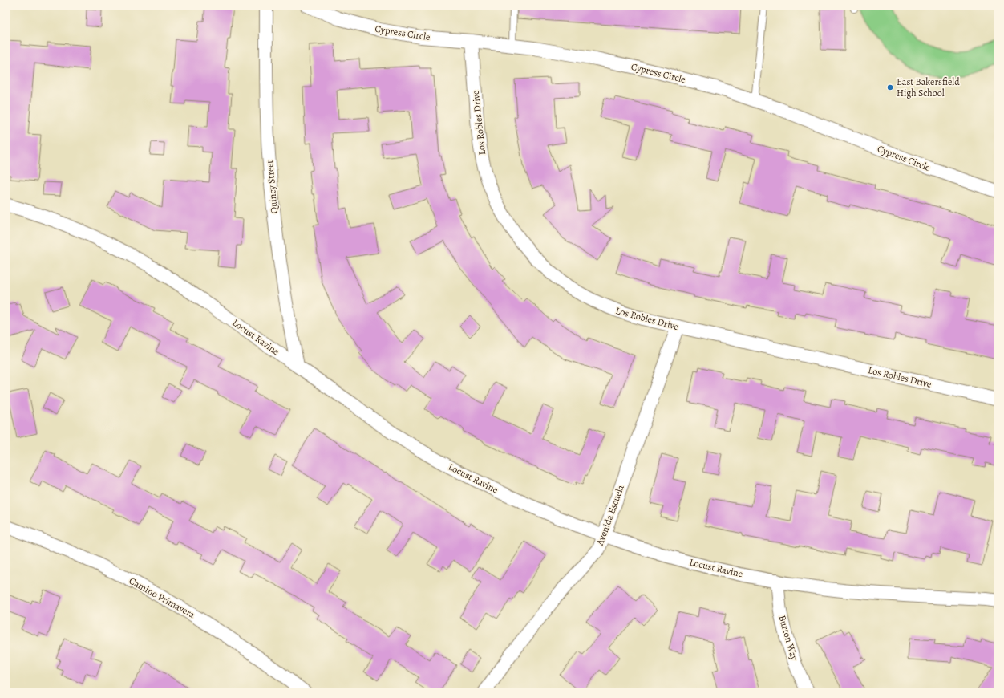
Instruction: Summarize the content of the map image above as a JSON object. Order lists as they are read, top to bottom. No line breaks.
{"streets":{"street":["Cypress Circle","Los Robles Drive","Quincy Street","Locust Ravine","Avenida Escuela","Camino Primavera","Burton Way"]},"crossings":[["Cypress Circle","Los Robles Drive"],["Los Robles Drive","Avenida Escuela"],["Quincy Street","Locust Ravine"],["Locust Ravine","Avenida Escuela"],["Locust Ravine","Burton Way"]],"places":["East Bakersfield High School"]}
